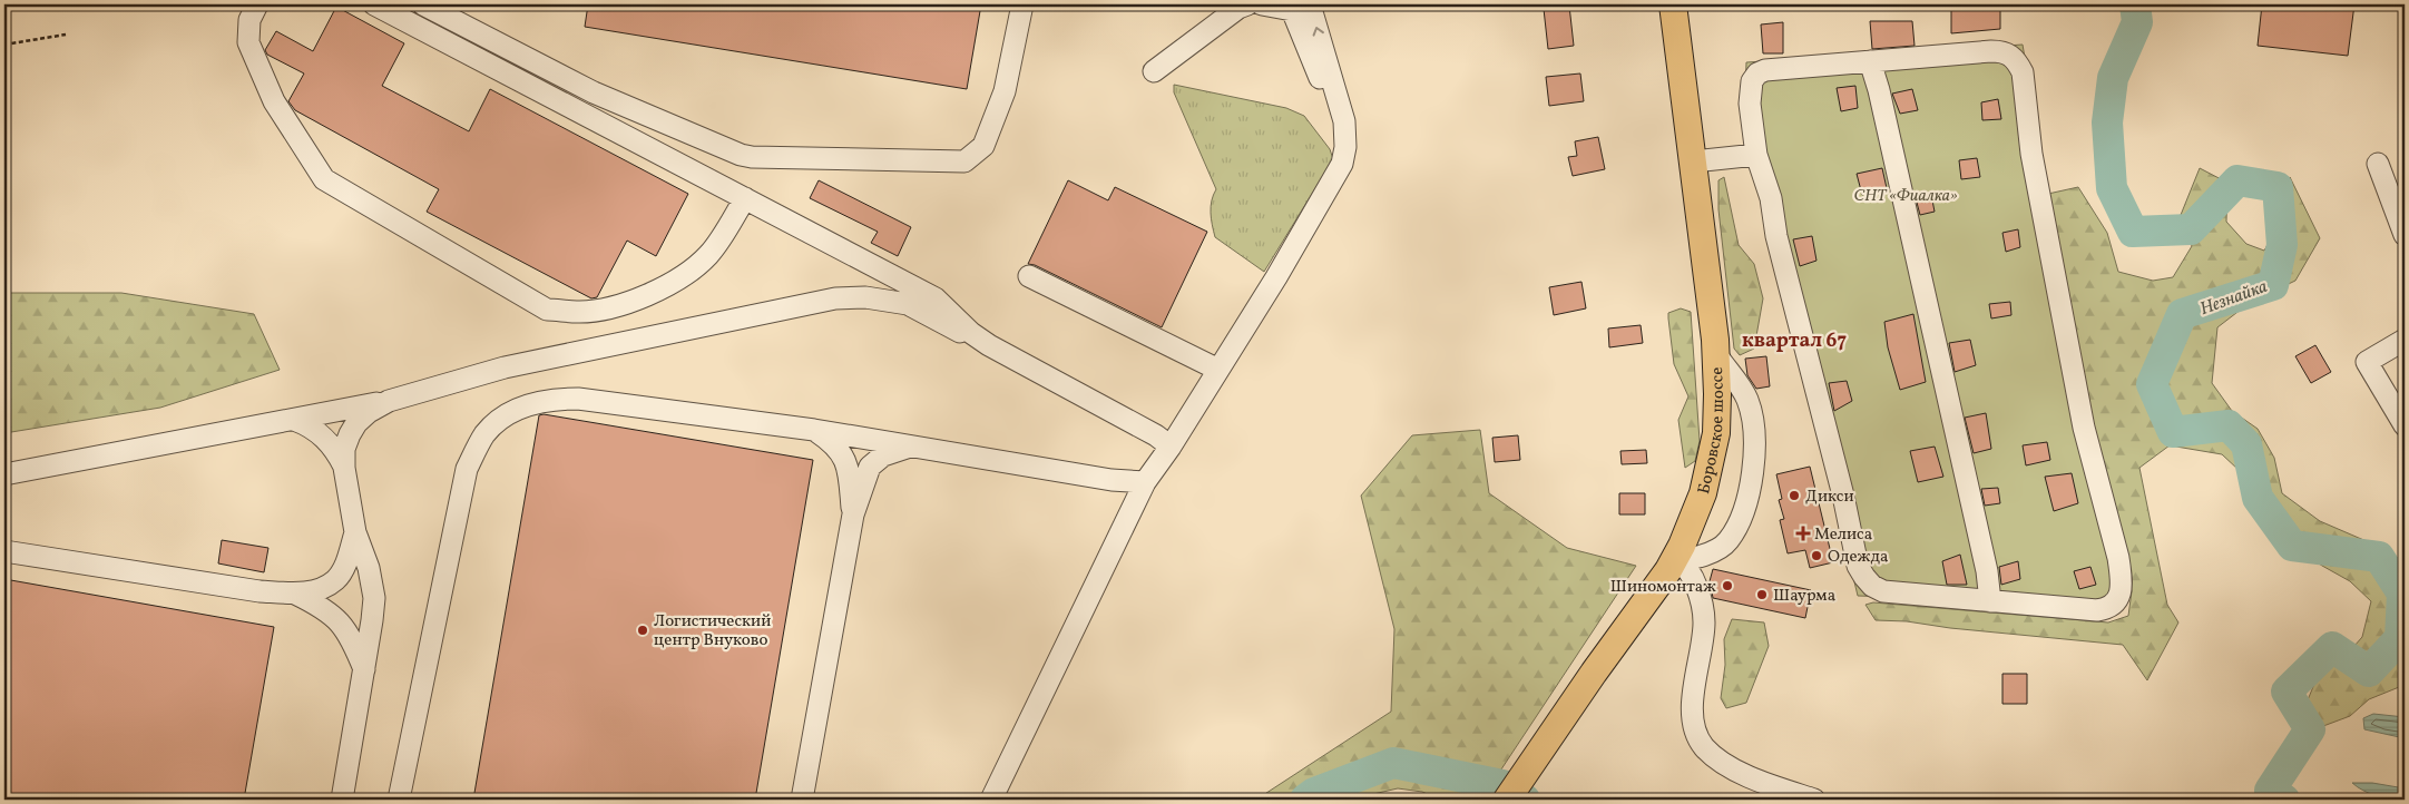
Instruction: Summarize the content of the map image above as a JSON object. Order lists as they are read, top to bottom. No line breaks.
{"streets":{"main road":["Боровское шоссе"]},"districts":["квартал 67"],"water":["Незнайка"],"parks":["СНТ «Фиалка»"],"places":{"other":["Дикси","Одежда","Шиномонтаж","Шаурма","Логистический центр Внуково"],"health":["Мелиса"]}}
